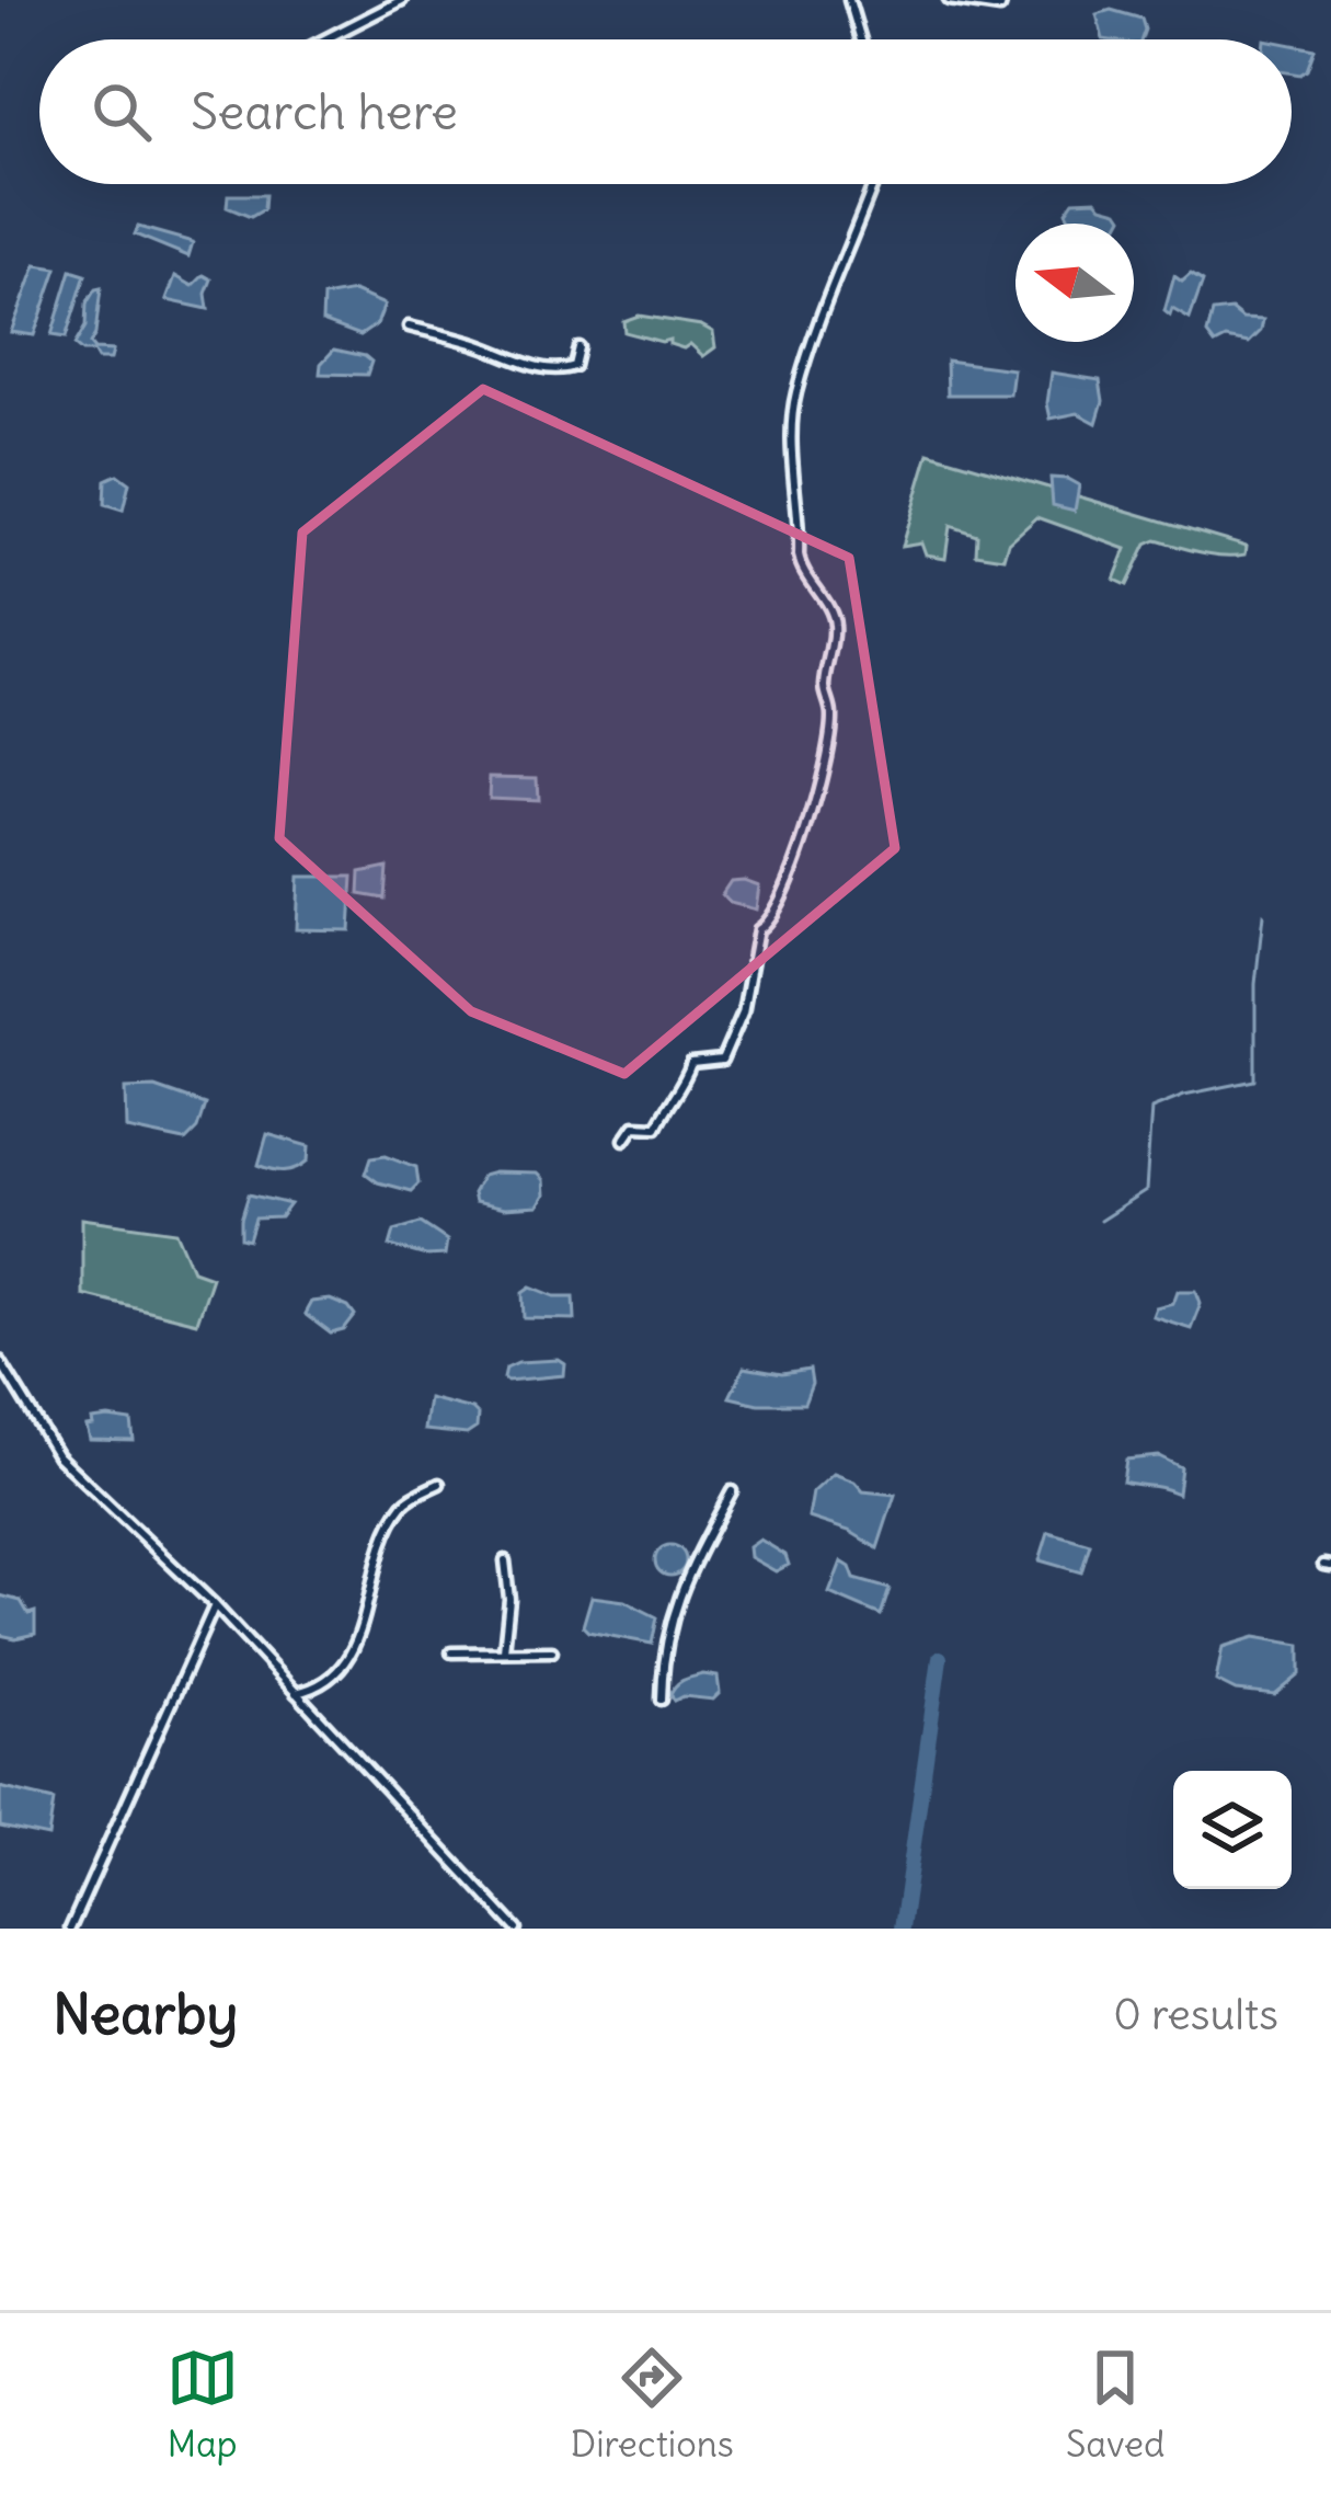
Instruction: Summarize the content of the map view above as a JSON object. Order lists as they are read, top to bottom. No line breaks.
{"north":"left","page":{"search":"Search here","heading":["Nearby","0 results"],"nav":["Map","Directions","Saved"]}}
